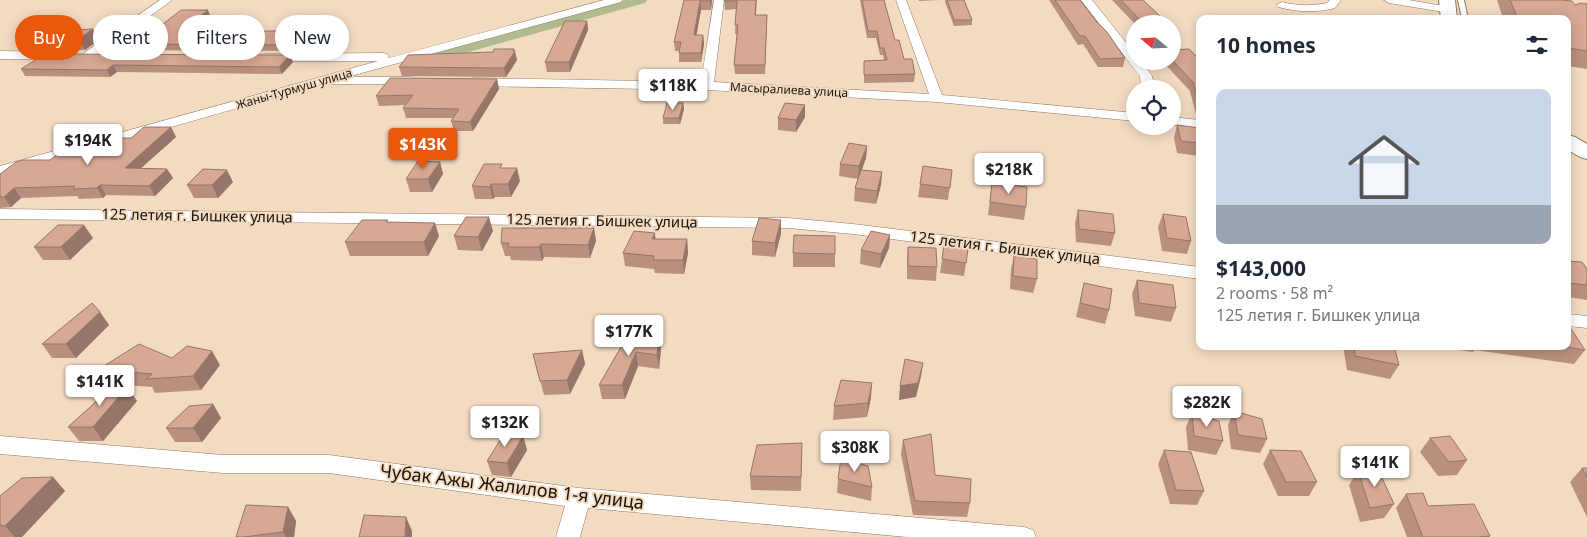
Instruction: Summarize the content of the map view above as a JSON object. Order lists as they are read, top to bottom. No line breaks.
{"streets":{"street":["Жаны-Турмуш улица","Масыралиева улица","125 летия г. Бишкек улица","Чубак Ажы Жалилов 1-я улица"]},"north":"left","page":{"chip":["Buy","Rent","Filters","New"],"heading":"10 homes","price":["$118K","$194K","$143K","$218K","$177K","$141K","$282K","$132K","$308K","$141K"],"list":[{"name":"$143,000","note":"2 rooms · 58 m² · 125 летия г. Бишкек улица"}]}}
